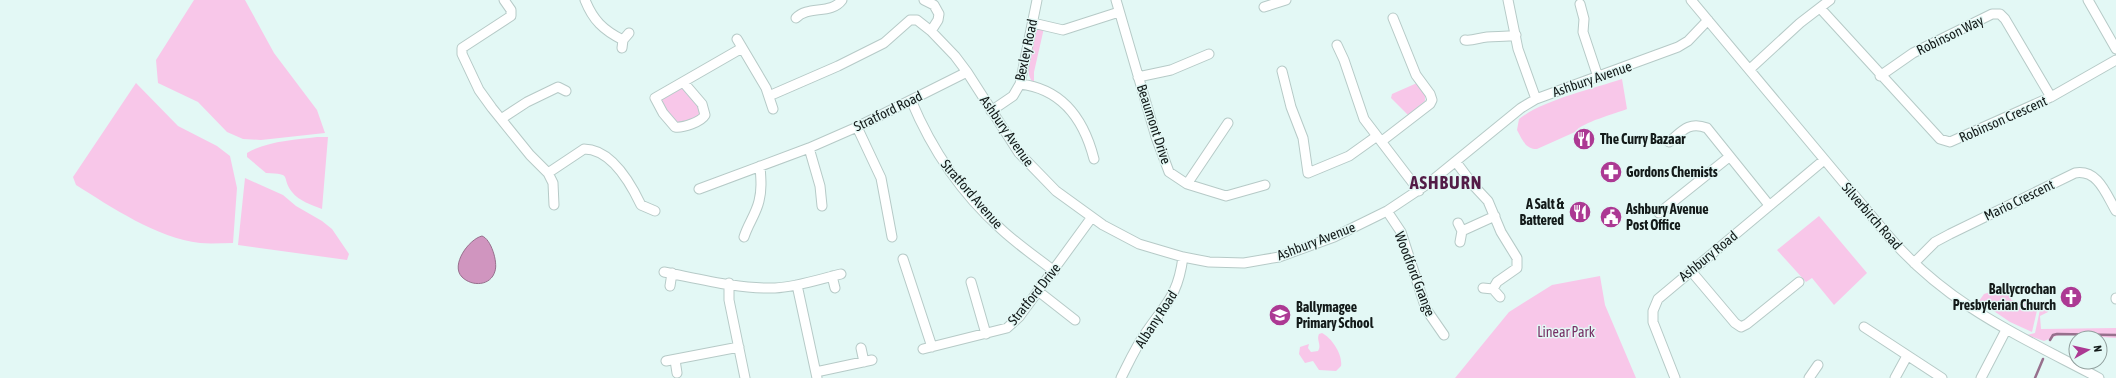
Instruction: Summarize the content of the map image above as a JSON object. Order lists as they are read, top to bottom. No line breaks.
{"streets":{"street":["Robinson Way","Bexley Road","Ashbury Avenue","Stratford Road","Robinson Crescent","Beaumont Drive","Stratford Avenue","Mario Crescent","Silverbirch Road","Ashbury Road","Woodford Grange","Stratford Drive","Albany Road"]},"crossings":[["Robinson Way","Robinson Crescent"],["Bexley Road","Ashbury Avenue"],["Ashbury Avenue","Stratford Road"],["Ashbury Avenue","Silverbirch Road"],["Ashbury Avenue","Woodford Grange"],["Ashbury Avenue","Stratford Drive"],["Ashbury Avenue","Albany Road"],["Stratford Road","Stratford Avenue"],["Stratford Avenue","Stratford Drive"],["Mario Crescent","Silverbirch Road"],["Silverbirch Road","Ashbury Road"]],"districts":["ASHBURN"],"parks":["Linear Park"],"places":{"restaurant":["The Curry Bazaar","A Salt & Battered"],"pharmacy":["Gordons Chemists"],"public building":["Ashbury Avenue Post Office"],"church":["Ballycrochan Presbyterian Church"],"school or university":["Ballymagee Primary School"]},"north":"right"}
